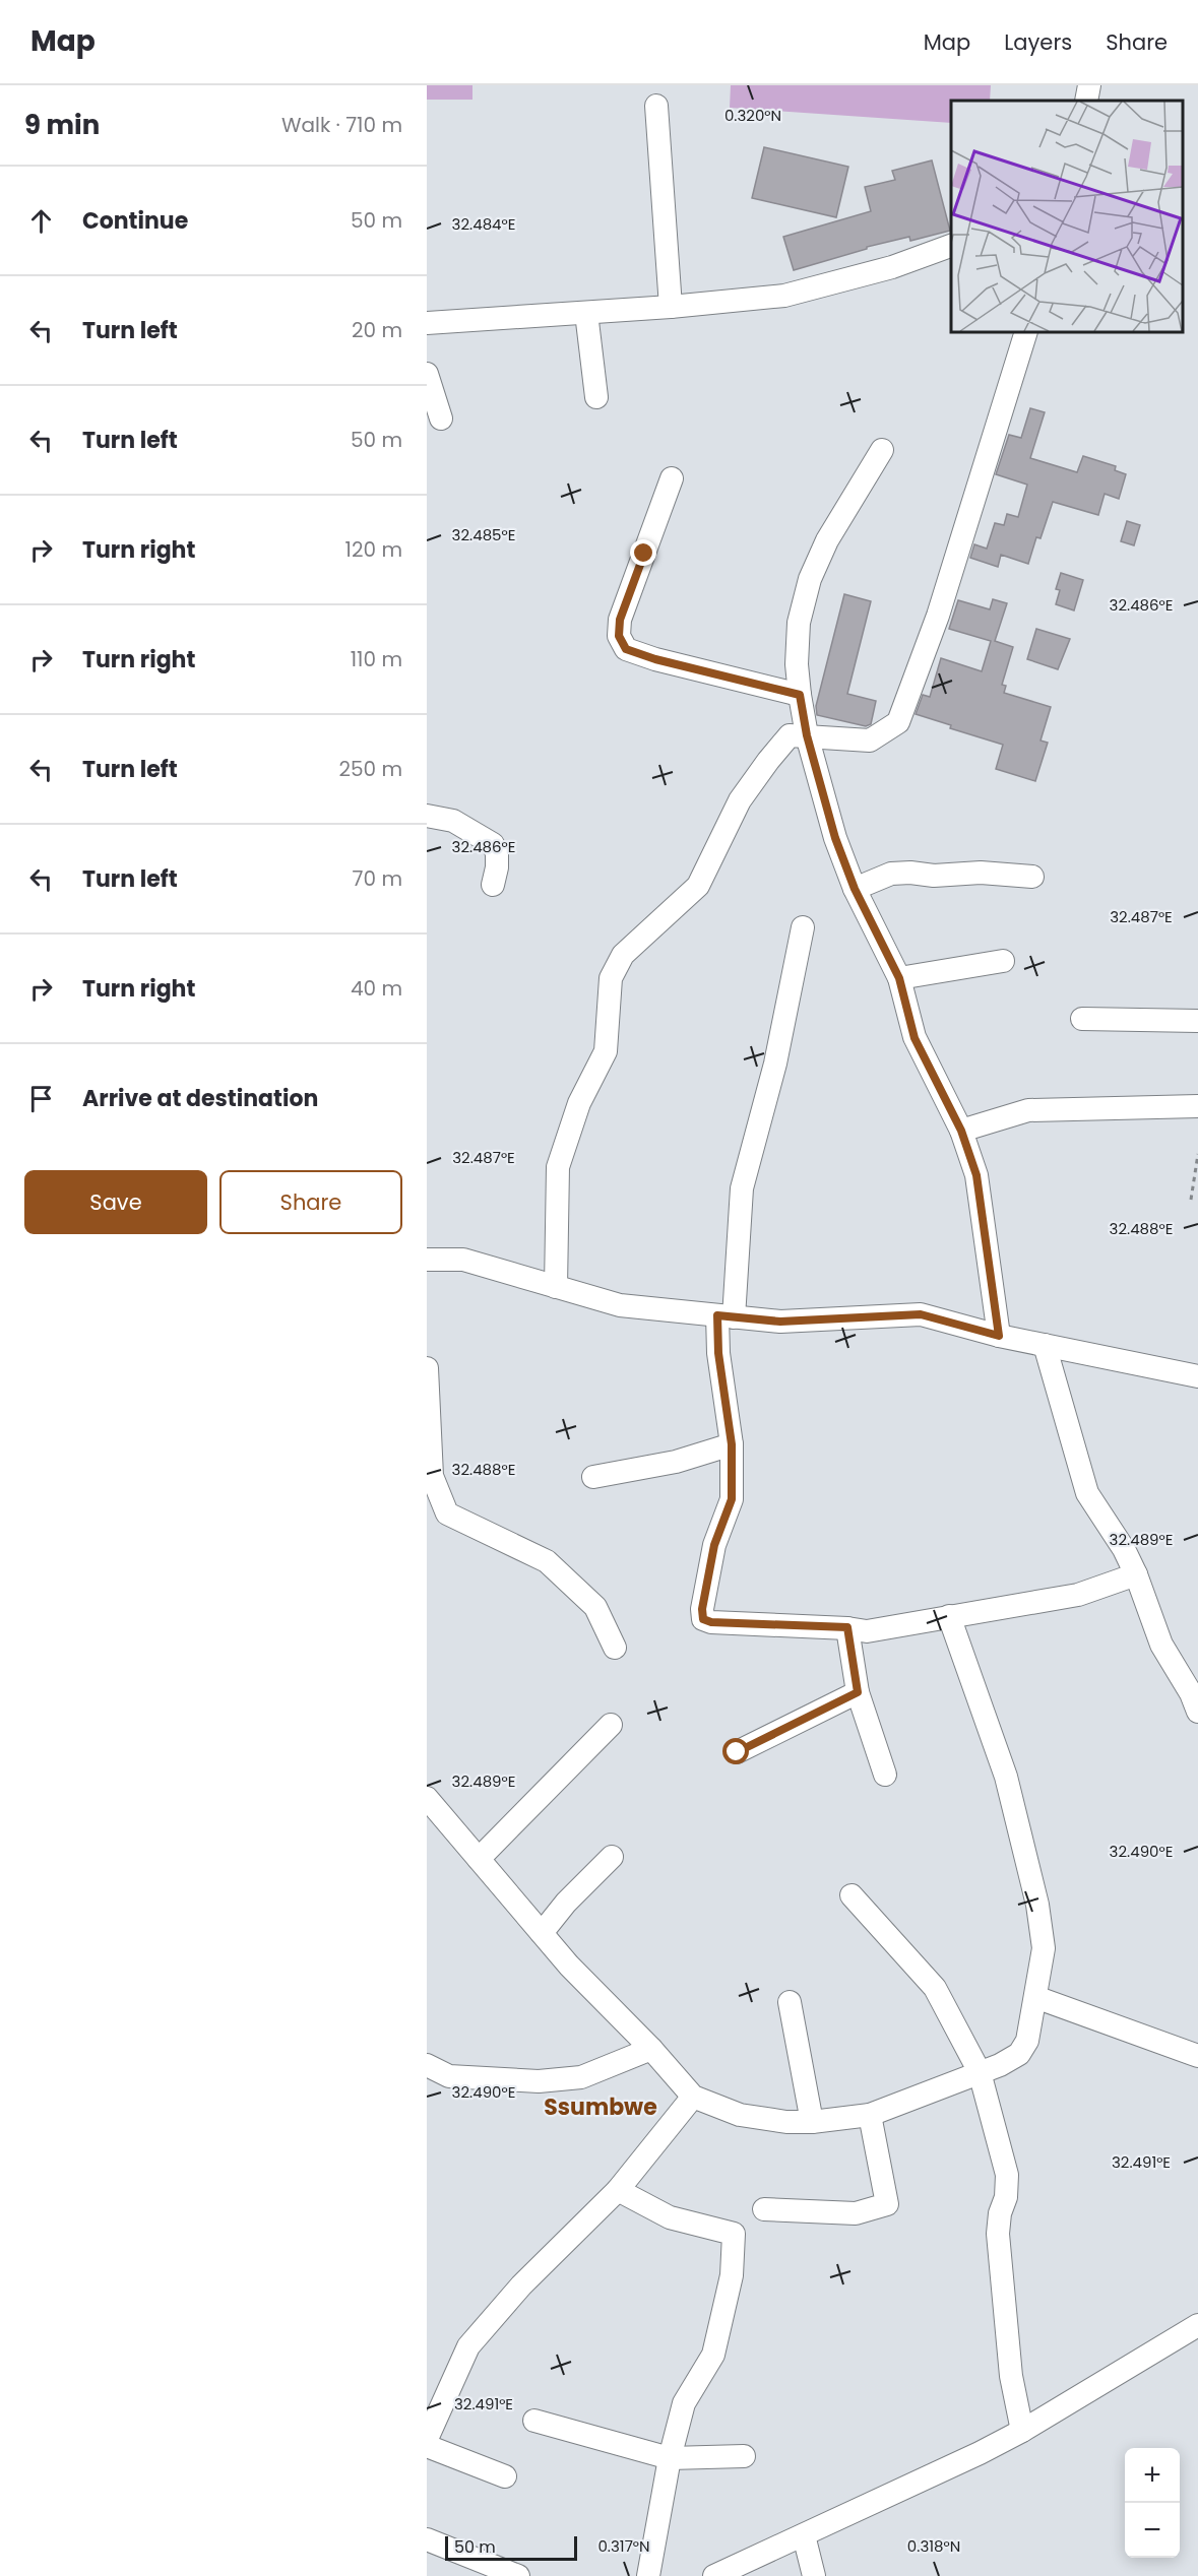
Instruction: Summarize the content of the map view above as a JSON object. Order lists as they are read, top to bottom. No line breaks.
{"districts":["Ssumbwe"],"scale_bar":"50 m","page":{"header":"Map","nav":["Map","Layers","Share"],"heading":["9 min","Walk · 710 m"],"list":[["Continue","50 m"],["Turn left","20 m"],["Turn left","50 m"],["Turn right","120 m"],["Turn right","110 m"],["Turn left","250 m"],["Turn left","70 m"],["Turn right","40 m"],"Arrive at destination"],"buttons":["Save","Share"],"map_buttons":["+","−"],"scale":"50 m"},"coordinates":["0.320°N","32.484°E","32.485°E","32.486°E","32.487°E","32.488°E","32.489°E","32.490°E","32.491°E","0.317°N","0.318°N"]}
